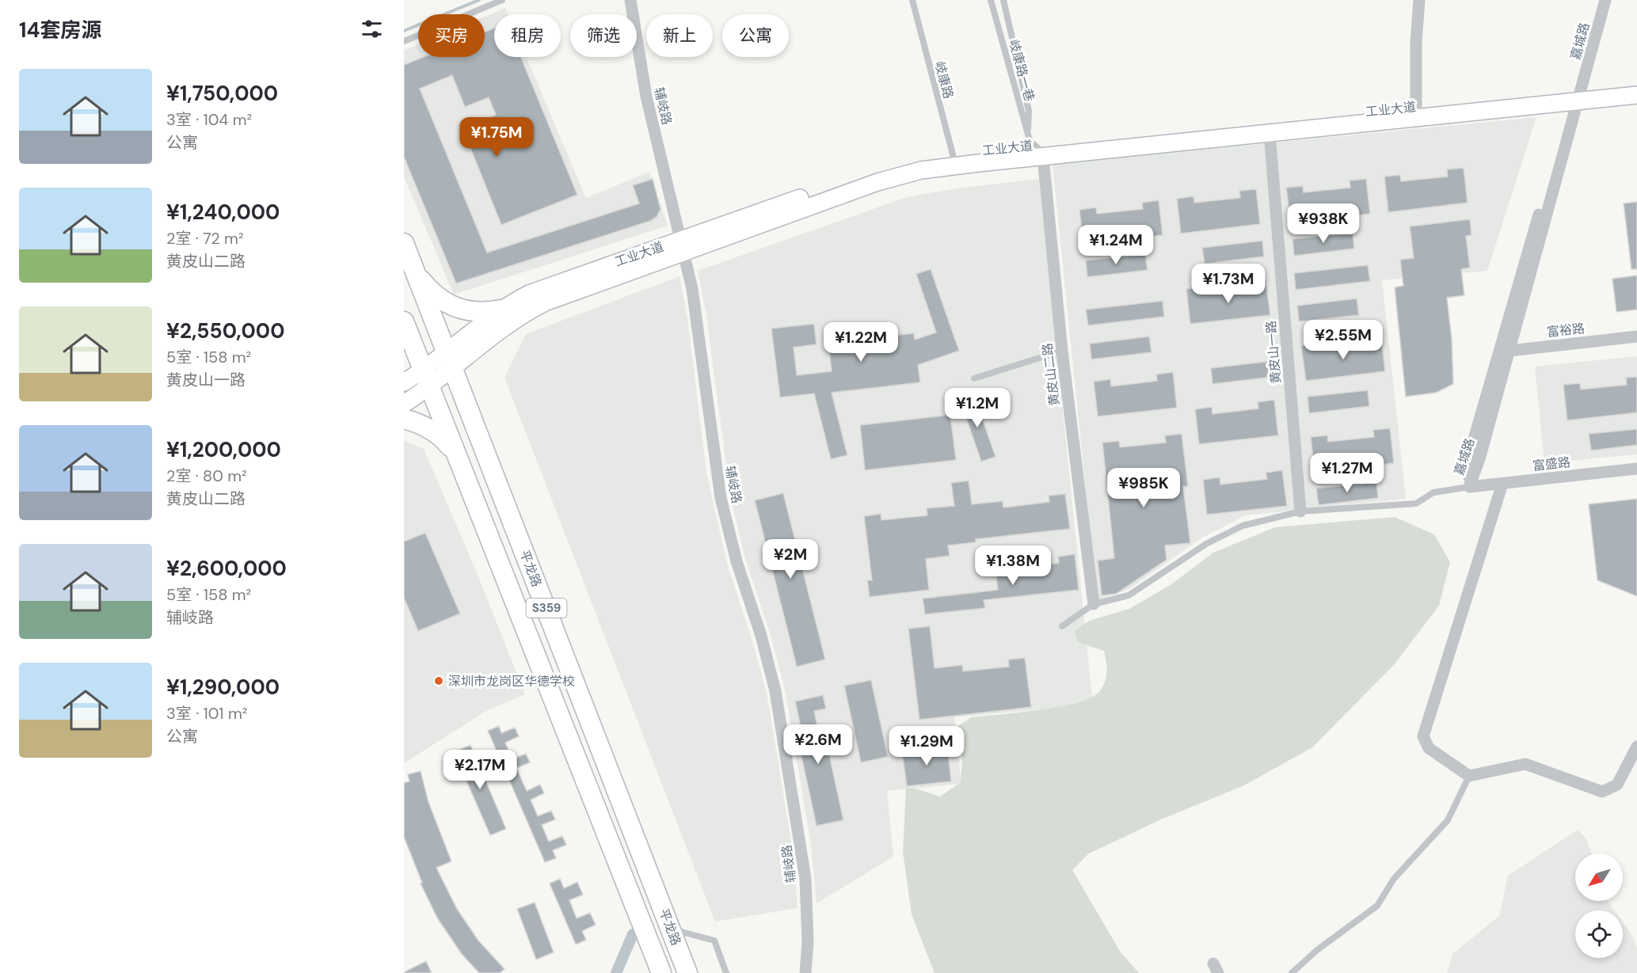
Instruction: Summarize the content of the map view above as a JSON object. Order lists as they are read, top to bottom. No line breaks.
{"streets":{"main road":["平龙路","S359"],"street":["嘉城路","辅岐路","工业大道","富裕路","黄皮山一路","黄皮山二路","富盛路"],"lane":["岐康路一巷","岐康路"]},"crossings":[["嘉城路","工业大道"],["嘉城路","富裕路"],["嘉城路","富盛路"],["岐康路一巷","工业大道"],["岐康路一巷","黄皮山二路"],["岐康路","工业大道"],["辅岐路","工业大道"],["工业大道","黄皮山一路"],["工业大道","黄皮山二路"],["工业大道","平龙路"]],"places":["深圳市龙岗区华德学校"],"north":"bottom left","page":{"heading":"14套房源","chip":["买房","租房","筛选","新上","公寓"],"list":[{"name":"¥1,750,000","note":"3室 · 104 m² · 公寓"},{"name":"¥1,240,000","note":"2室 · 72 m² · 黄皮山二路"},{"name":"¥2,550,000","note":"5室 · 158 m² · 黄皮山一路"},{"name":"¥1,200,000","note":"2室 · 80 m² · 黄皮山二路"},{"name":"¥2,600,000","note":"5室 · 158 m² · 辅岐路"},{"name":"¥1,290,000","note":"3室 · 101 m² · 公寓"}],"price":["¥1.75M","¥938K","¥1.24M","¥1.73M","¥2.55M","¥1.22M","¥1.2M","¥1.27M","¥985K","¥2M","¥1.38M","¥2.6M","¥1.29M","¥2.17M"]}}
